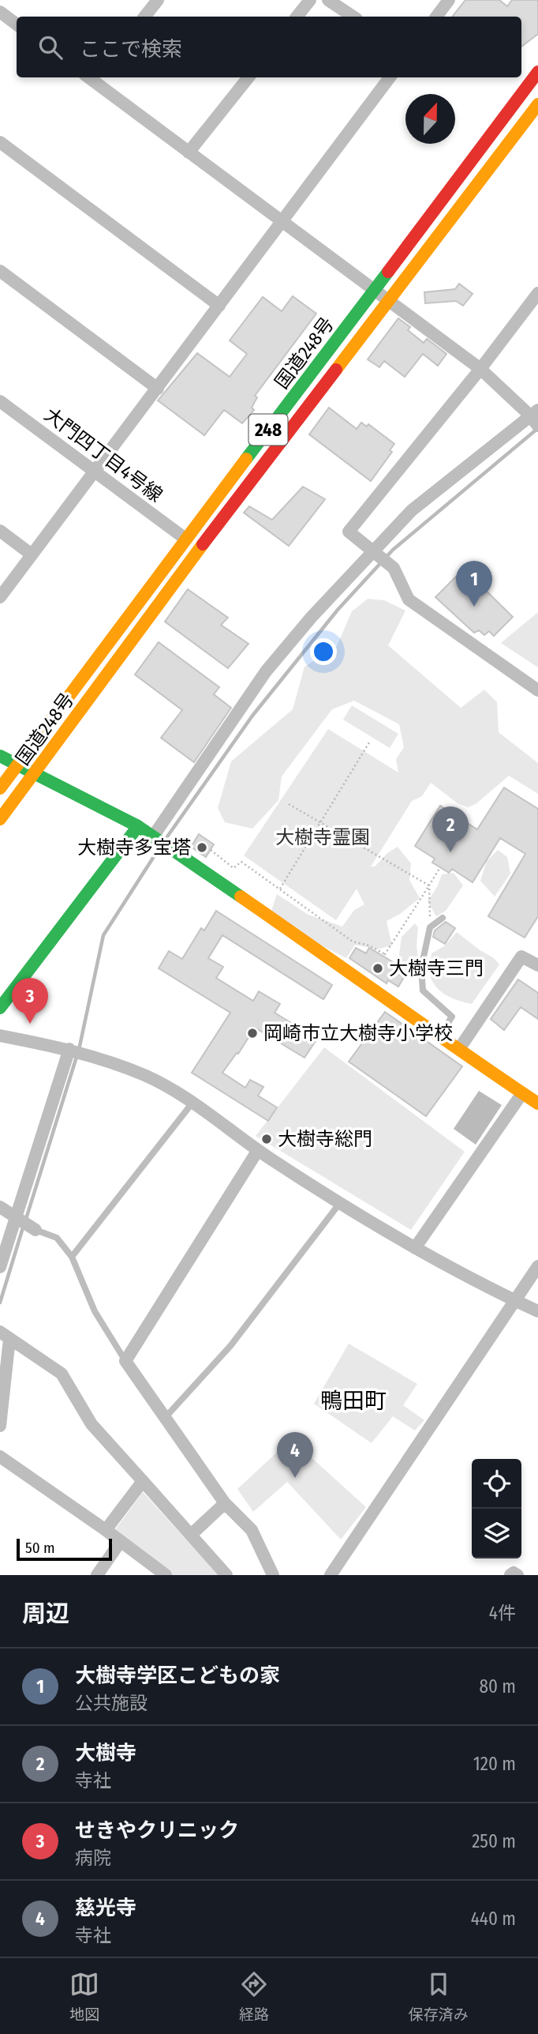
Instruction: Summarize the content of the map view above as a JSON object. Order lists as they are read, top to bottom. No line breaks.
{"streets":{"main road":["国道248号","248"],"street":["大門四丁目4号線"]},"crossings":[["国道248号","大門四丁目4号線"]],"districts":["鴨田町"],"parks":["大樹寺霊園"],"places":["大樹寺多宝塔","大樹寺三門","岡崎市立大樹寺小学校","大樹寺総門"],"scale_bar":"50 m","north":"top","page":{"search":"ここで検索","pins":["1","2","3","4"],"scale":"50 m","heading":["周辺","4件"],"list":[{"mark":"1","name":"大樹寺学区こどもの家","note":"公共施設","value":"80 m"},{"mark":"2","name":"大樹寺","note":"寺社","value":"120 m"},{"mark":"3","name":"せきやクリニック","note":"病院","value":"250 m"},{"mark":"4","name":"慈光寺","note":"寺社","value":"440 m"}],"nav":["地図","経路","保存済み"]}}
